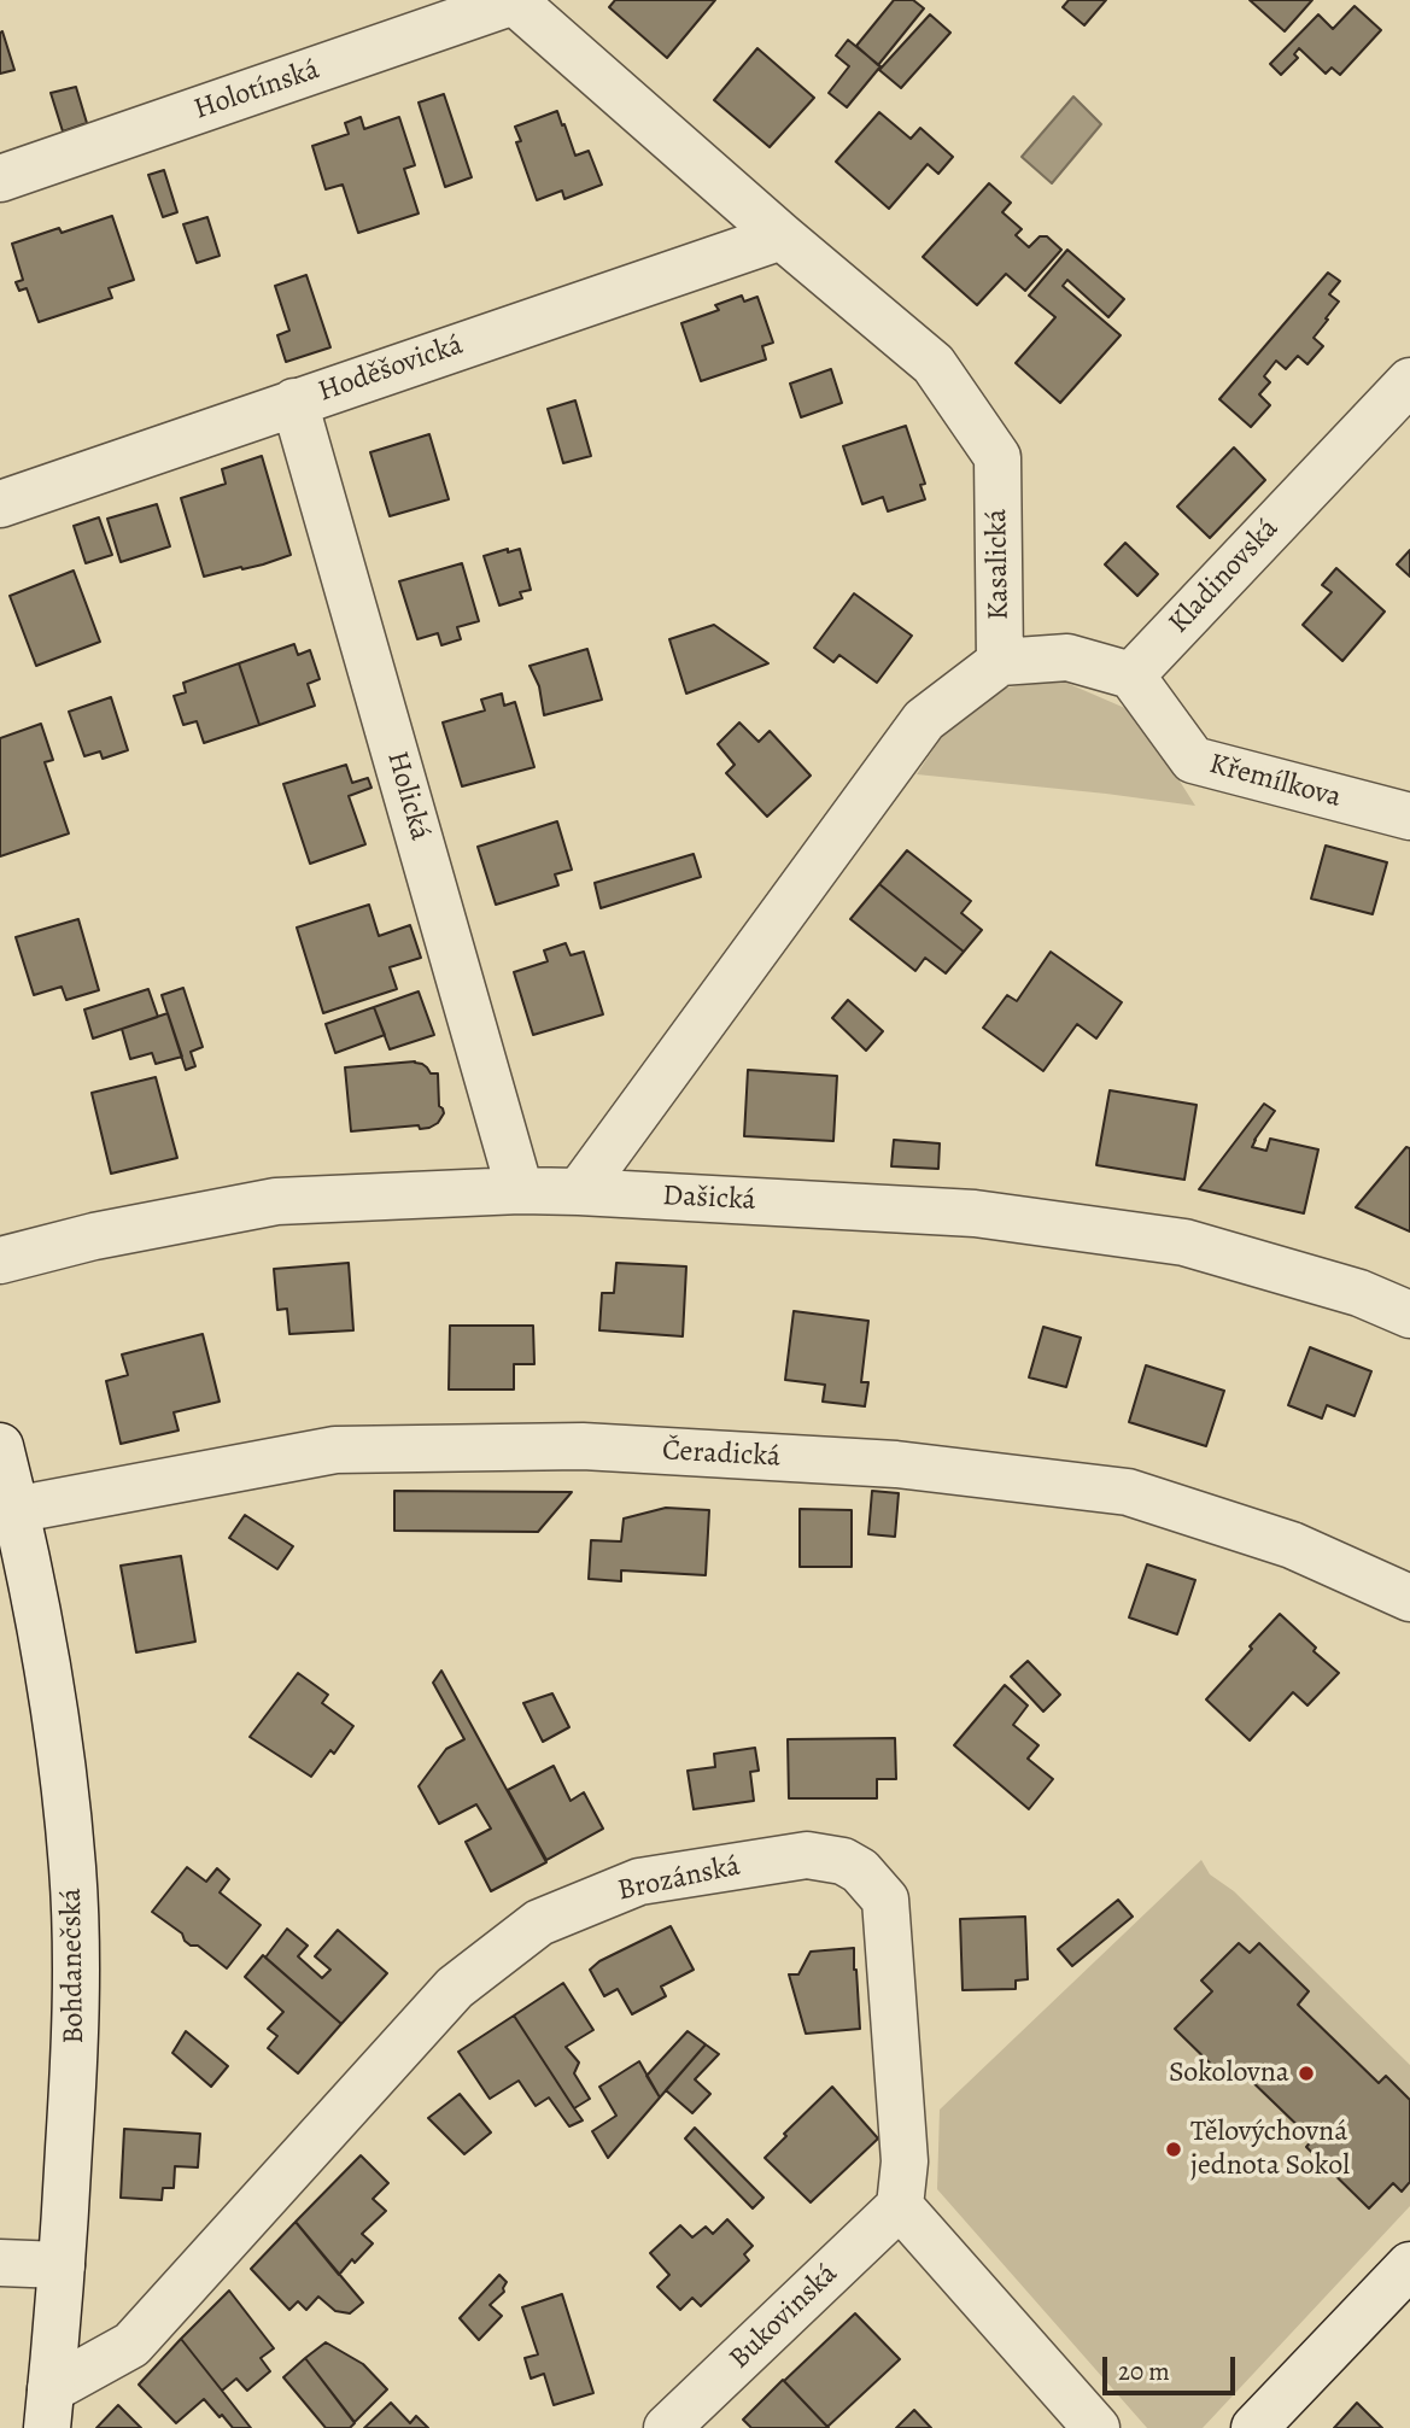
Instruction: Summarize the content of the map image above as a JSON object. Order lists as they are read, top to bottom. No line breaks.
{"streets":{"street":["Holotínská","Hoděšovická","Kasalická","Kladinovská","Křemílkova","Holická","Dašická","Čeradická","Brozánská","Bohdanečská","Bukovinská"]},"crossings":[["Holotínská","Kasalická"],["Hoděšovická","Kasalická"],["Hoděšovická","Holická"],["Kasalická","Dašická"],["Kladinovská","Křemílkova"],["Holická","Dašická"],["Čeradická","Bohdanečská"],["Brozánská","Bohdanečská"],["Brozánská","Bukovinská"]],"places":["Sokolovna","Tělovýchovná jednota Sokol"],"scale_bar":"20 m"}
